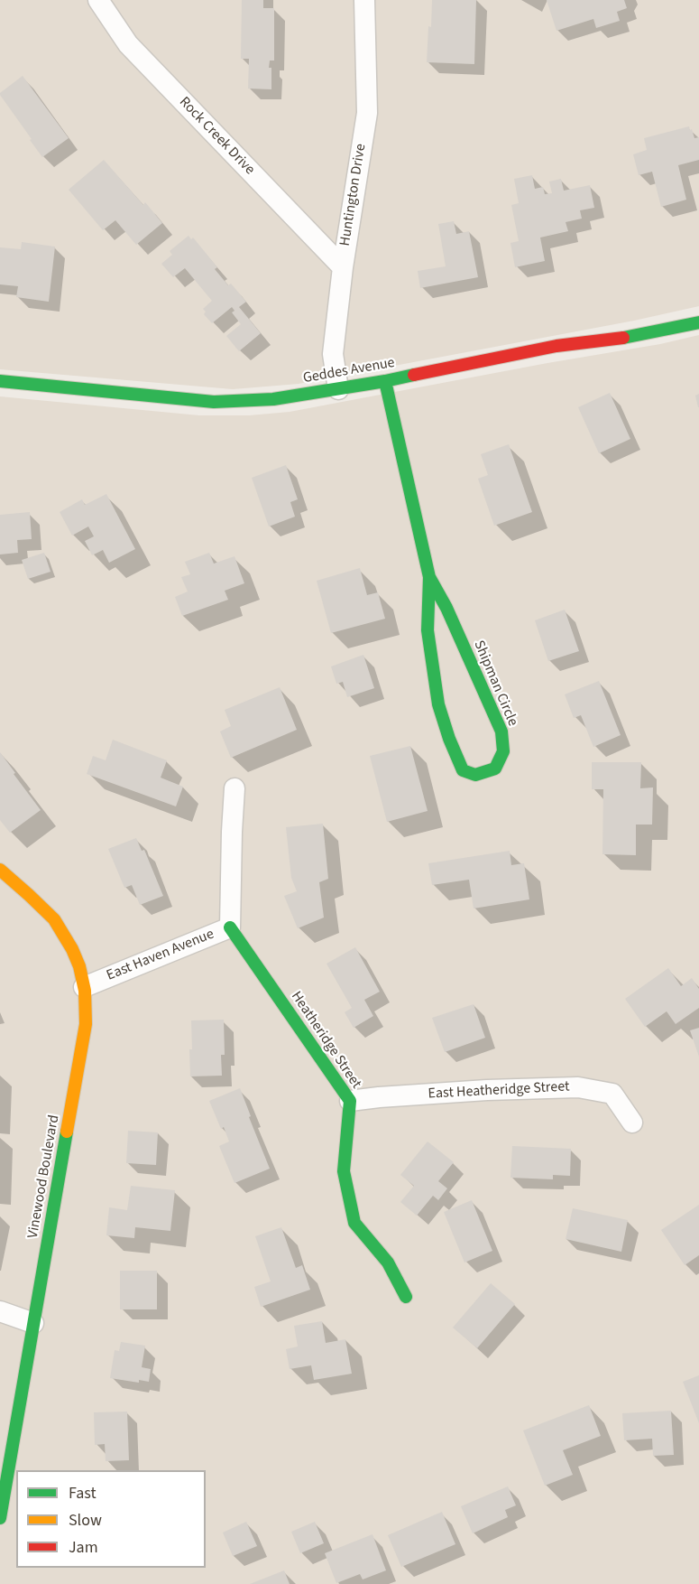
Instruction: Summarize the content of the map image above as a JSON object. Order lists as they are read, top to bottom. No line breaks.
{"streets":{"street":["Rock Creek Drive","Huntington Drive","Geddes Avenue","Shipman Circle","East Haven Avenue","Heatheridge Street","East Heatheridge Street","Vinewood Boulevard"]},"crossings":[["Rock Creek Drive","Huntington Drive"],["Huntington Drive","Geddes Avenue"],["Geddes Avenue","Shipman Circle"],["East Haven Avenue","Heatheridge Street"],["East Haven Avenue","Vinewood Boulevard"],["Heatheridge Street","East Heatheridge Street"]],"legend":["Fast","Slow","Jam"]}
